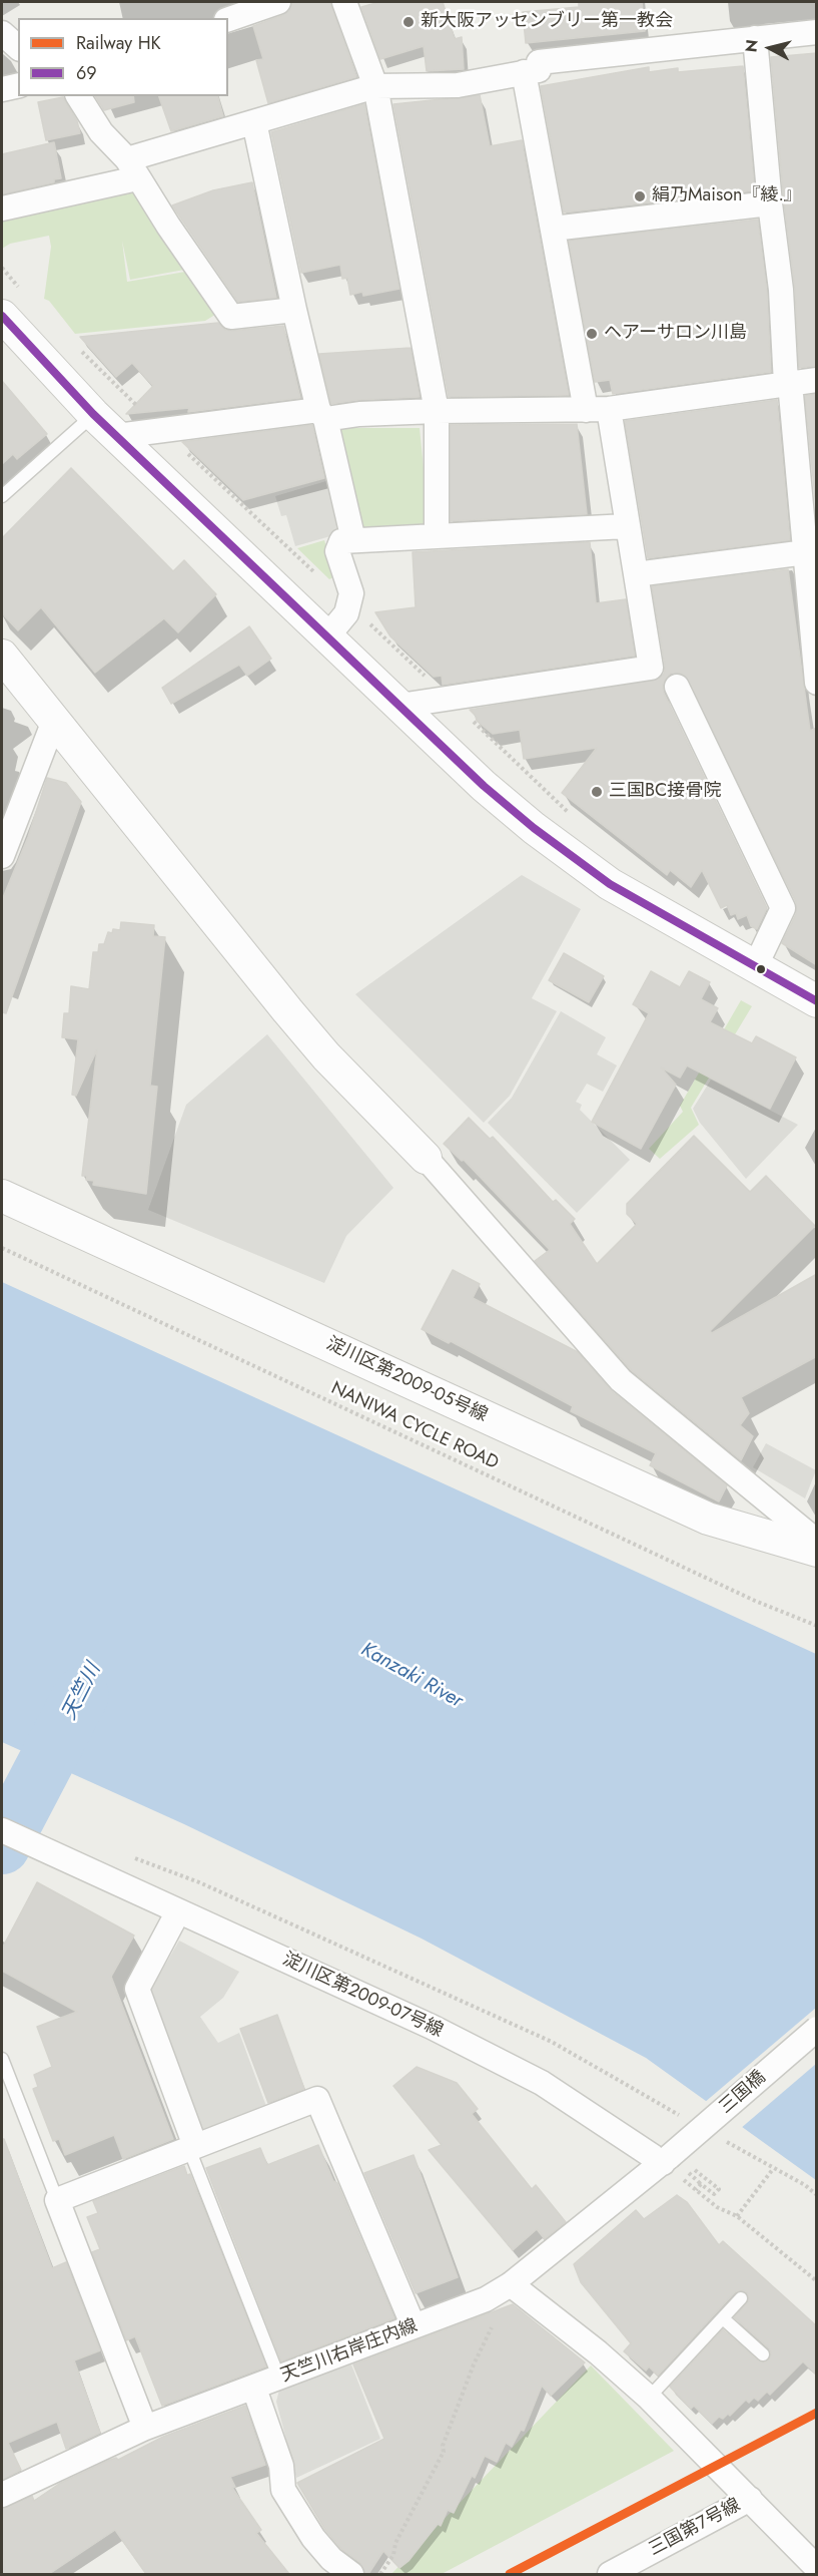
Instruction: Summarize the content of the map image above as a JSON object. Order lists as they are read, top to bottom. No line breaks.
{"streets":{"street":["淀川区第2009-05号線","淀川区第2009-07号線","三国橋","天竺川右岸庄内線","三国第７号線"],"path":["NANIWA CYCLE ROAD"]},"crossings":[["淀川区第2009-07号線","三国橋"],["淀川区第2009-07号線","天竺川右岸庄内線"],["三国橋","天竺川右岸庄内線"]],"water":["Kanzaki River","天竺川"],"places":["新大阪アッセンブリー第一教会","絹乃Maison『綾.』","ヘアーサロン川島","三国BC接骨院"],"lines":["transit line 69","rail line HK"],"legend":["Railway HK","69"],"north":"left"}
